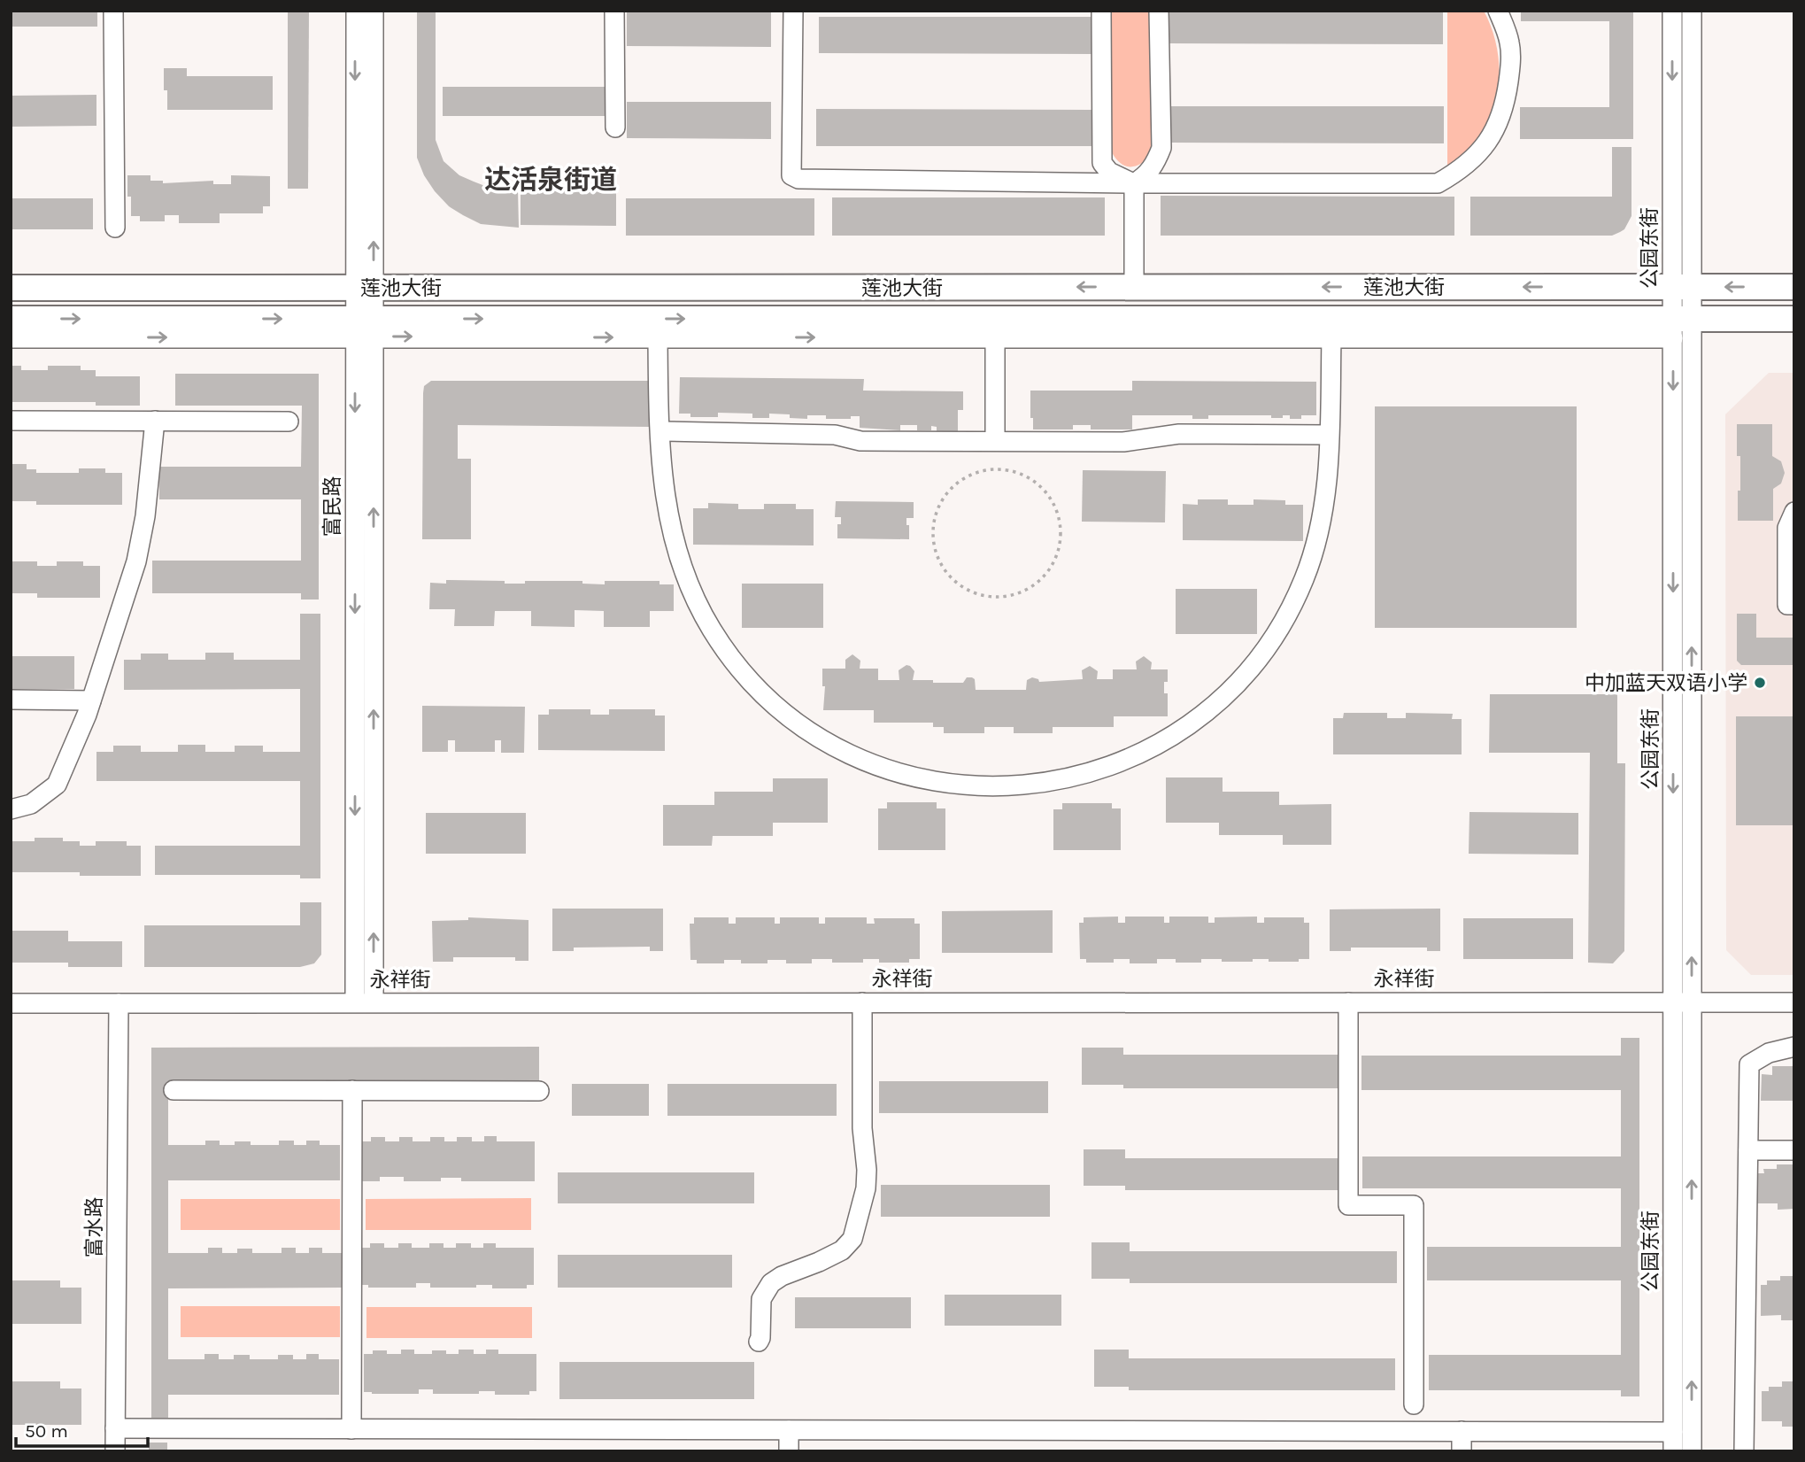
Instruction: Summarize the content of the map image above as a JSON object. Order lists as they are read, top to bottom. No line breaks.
{"streets":{"main road":["莲池大街"],"street":["公园东街","富民路","永祥街","富水路"]},"crossings":[["公园东街","莲池大街"],["公园东街","永祥街"],["莲池大街","富民路"],["富民路","永祥街"],["永祥街","富水路"]],"districts":["达活泉街道"],"places":["中加蓝天双语小学"],"scale_bar":"50 m"}
